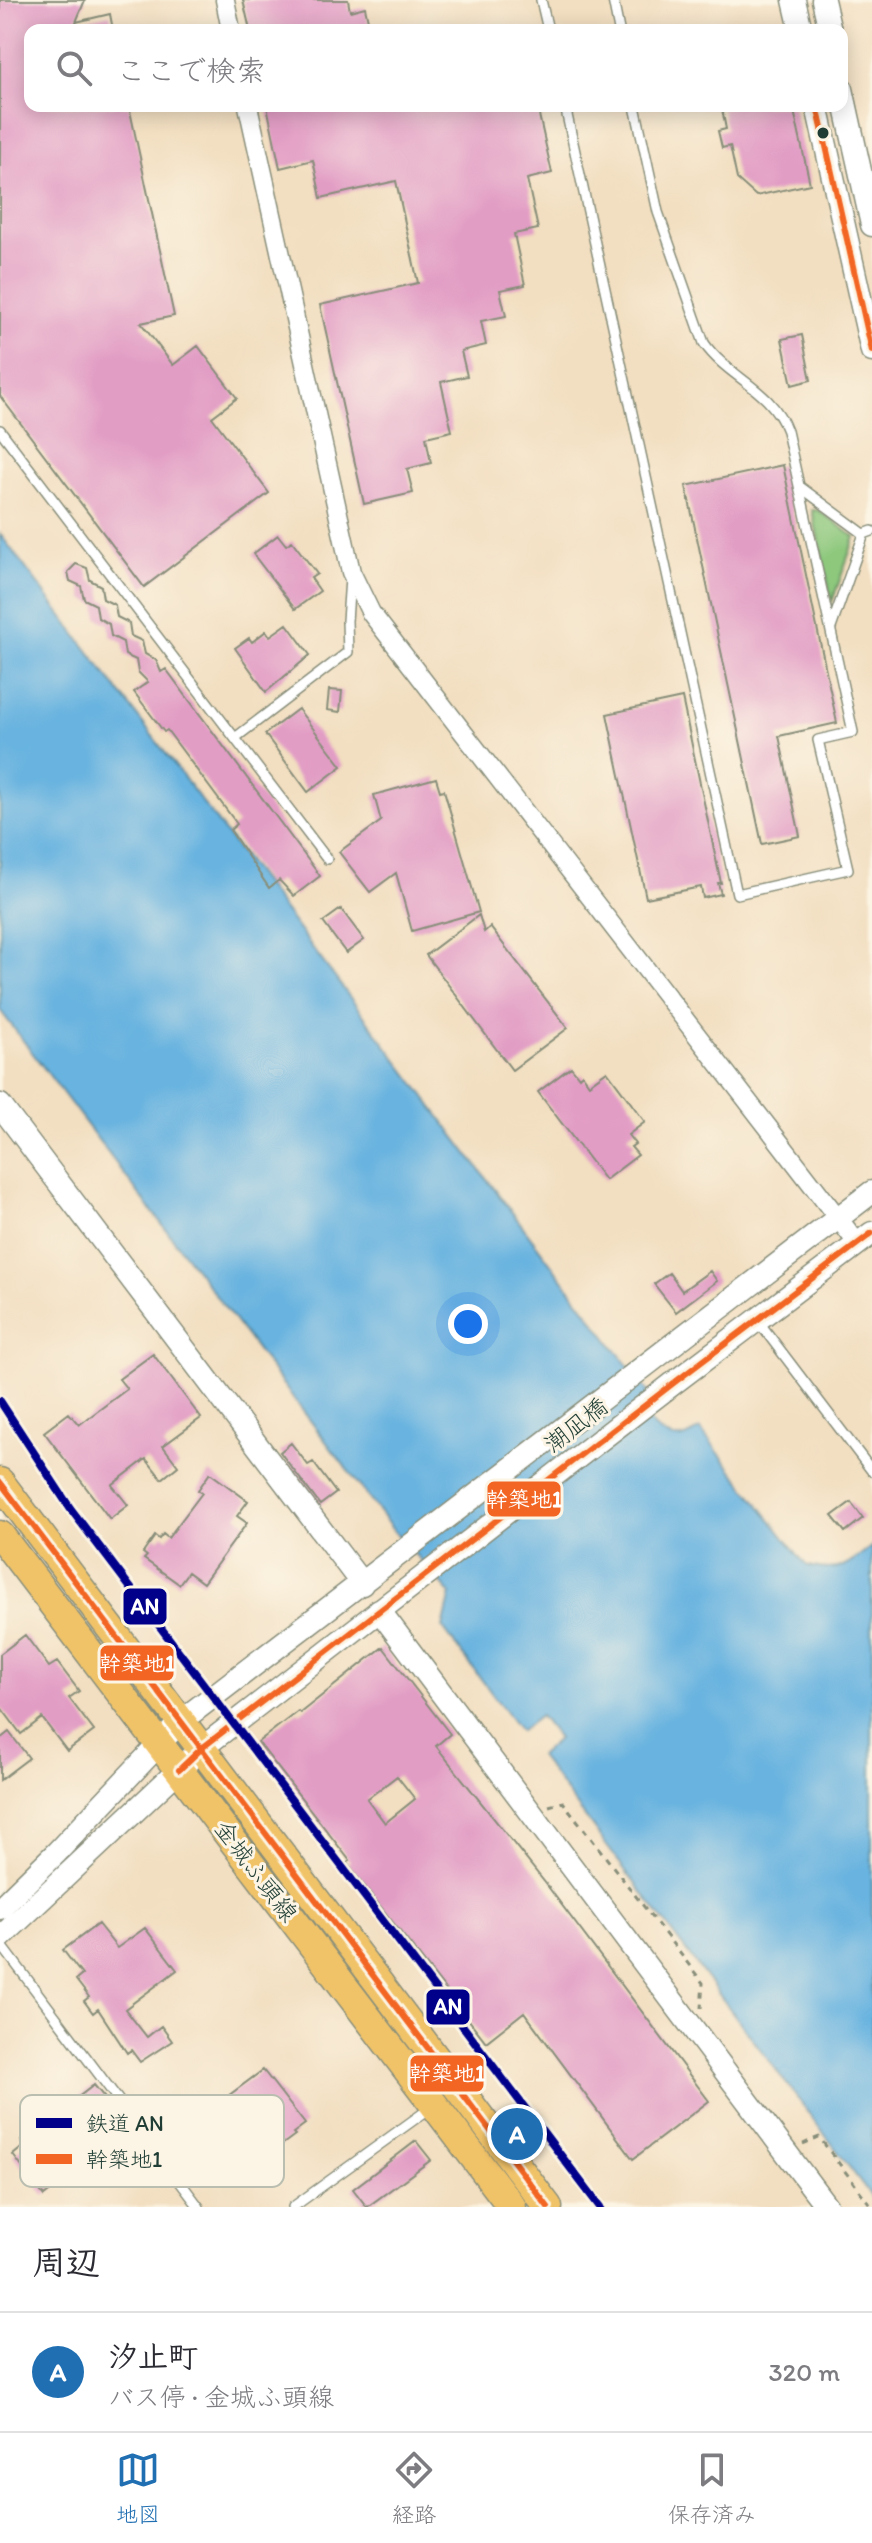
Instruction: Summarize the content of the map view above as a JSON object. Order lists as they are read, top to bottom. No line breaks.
{"streets":{"main road":["金城ふ頭線"],"street":["潮凪橋"]},"crossings":[["潮凪橋","金城ふ頭線"]],"lines":["transit line 幹築地1","rail line AN"],"legend":["鉄道 AN","幹築地1"],"page":{"search":"ここで検索","pins":"A","heading":"周辺","list":[{"mark":"A","name":"汐止町","note":"バス停 · 金城ふ頭線","value":"320 m"}],"nav":["地図","経路","保存済み"]}}
